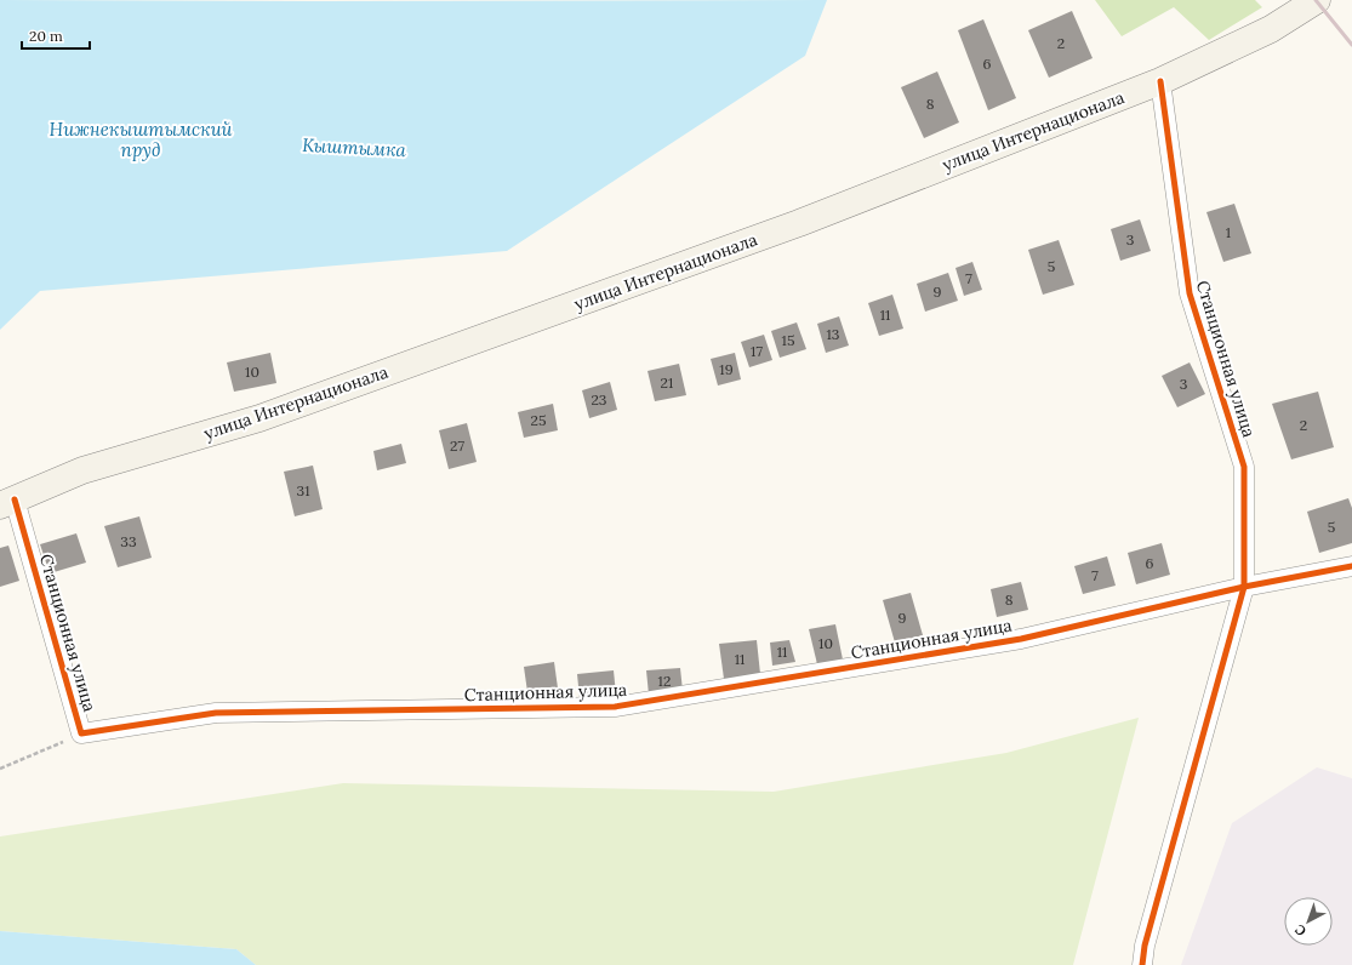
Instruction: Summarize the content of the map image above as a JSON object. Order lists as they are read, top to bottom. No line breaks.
{"streets":{"main road":["улица Интернационала"],"street":["Станционная улица"]},"crossings":[["улица Интернационала","Станционная улица"]],"water":["Нижнекыштымский пруд","Кыштымка"],"house_numbers":["2","6","8","1","3","5","7","9","11","13","15","17","19","10","21","3","23","25","2","27","31","5","33","6","7","8","9","10","11","11","12"],"scale_bar":"20 m","north":"bottom left"}
